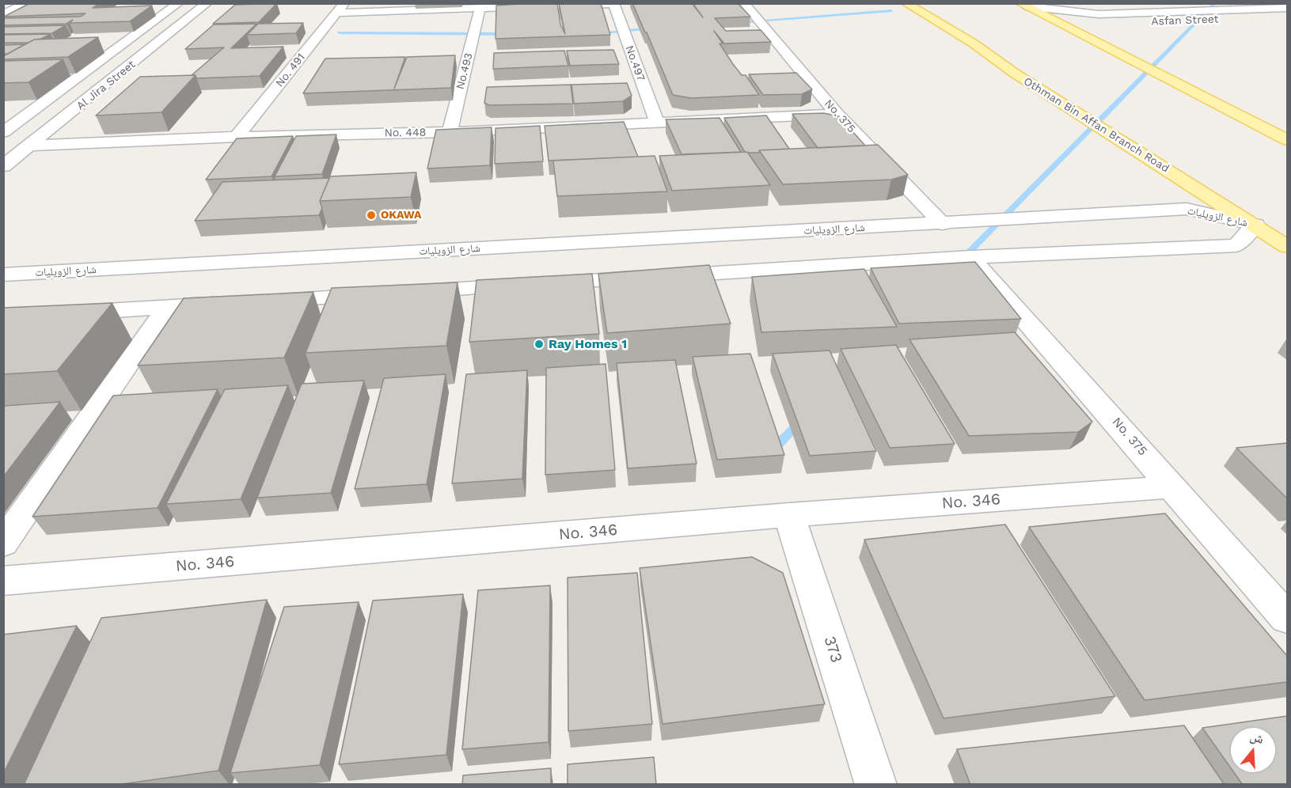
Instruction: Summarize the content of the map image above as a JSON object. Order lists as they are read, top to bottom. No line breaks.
{"streets":{"main road":["Othman Bin Affan Branch Road"],"street":["Asfan Street","No.497","No. 491","No.493","Al Jira Street","No. 375","No. 448","شارع الزويليات","No. 346","373"]},"crossings":[["No.497","No. 448"],["No. 491","No. 448"],["No.493","No. 448"],["Al Jira Street","No. 448"],["No. 375","No. 448"],["No. 375","شارع الزويليات"],["No. 375","No. 346"],["Othman Bin Affan Branch Road","شارع الزويليات"],["No. 346","373"]],"places":["OKAWA","Ray Homes 1"],"north":"top"}
